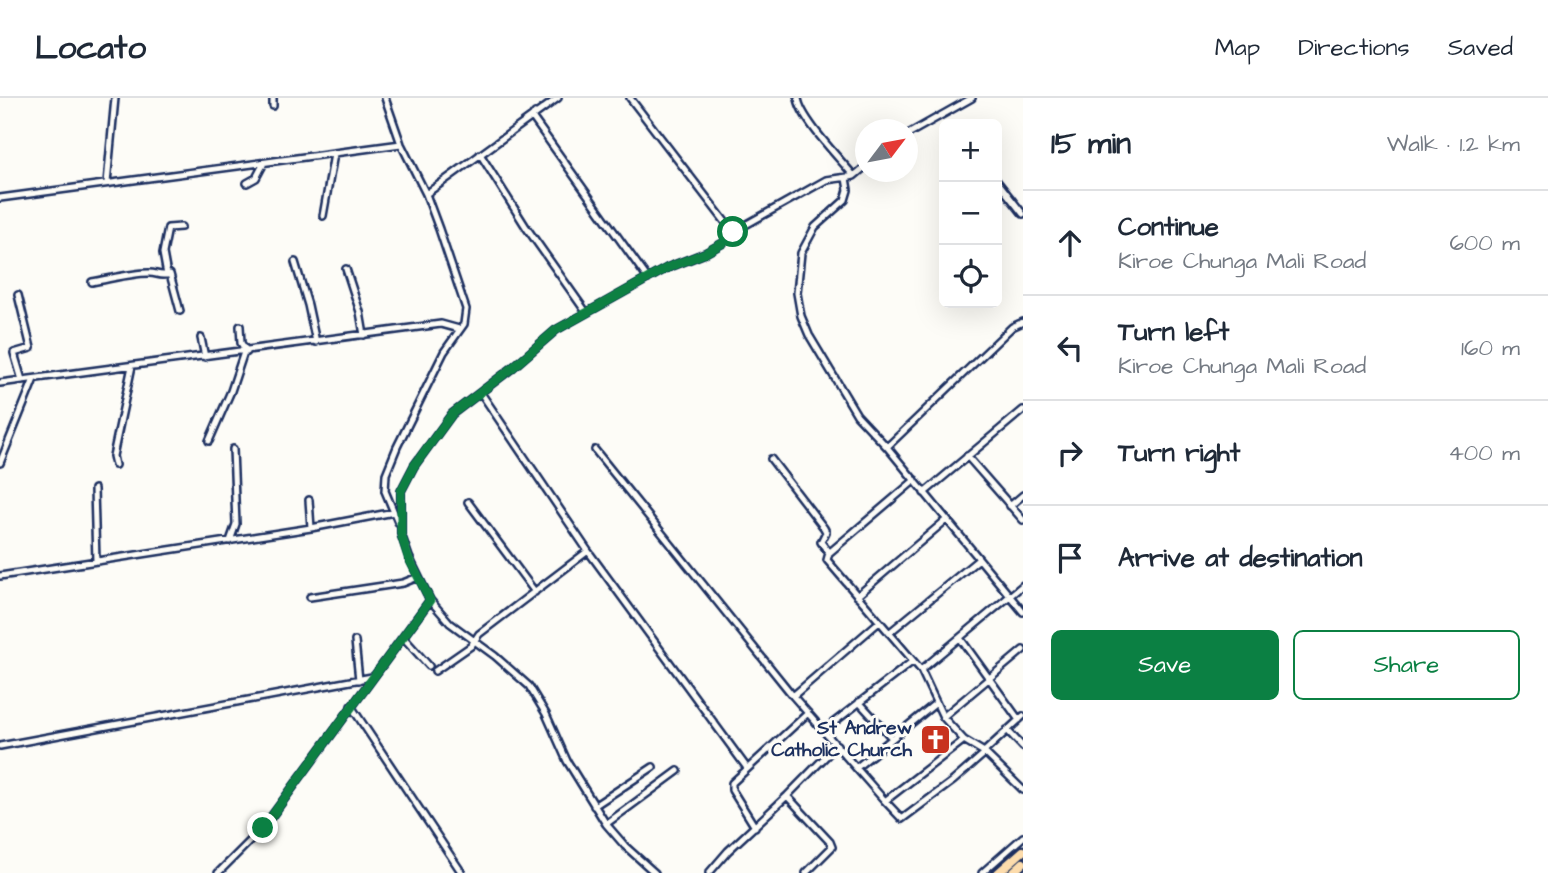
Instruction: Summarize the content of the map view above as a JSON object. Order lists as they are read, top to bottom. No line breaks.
{"places":{"church":["St Andrew Catholic Church"]},"north":"top right","page":{"header":"Locato","nav":["Map","Directions","Saved"],"heading":["15 min","Walk · 1.2 km"],"map_buttons":["+","−"],"list":[["Continue","Kiroe Chunga Mali Road","600 m"],["Turn left","Kiroe Chunga Mali Road","160 m"],["Turn right","400 m"],"Arrive at destination"],"buttons":["Save","Share"]}}
